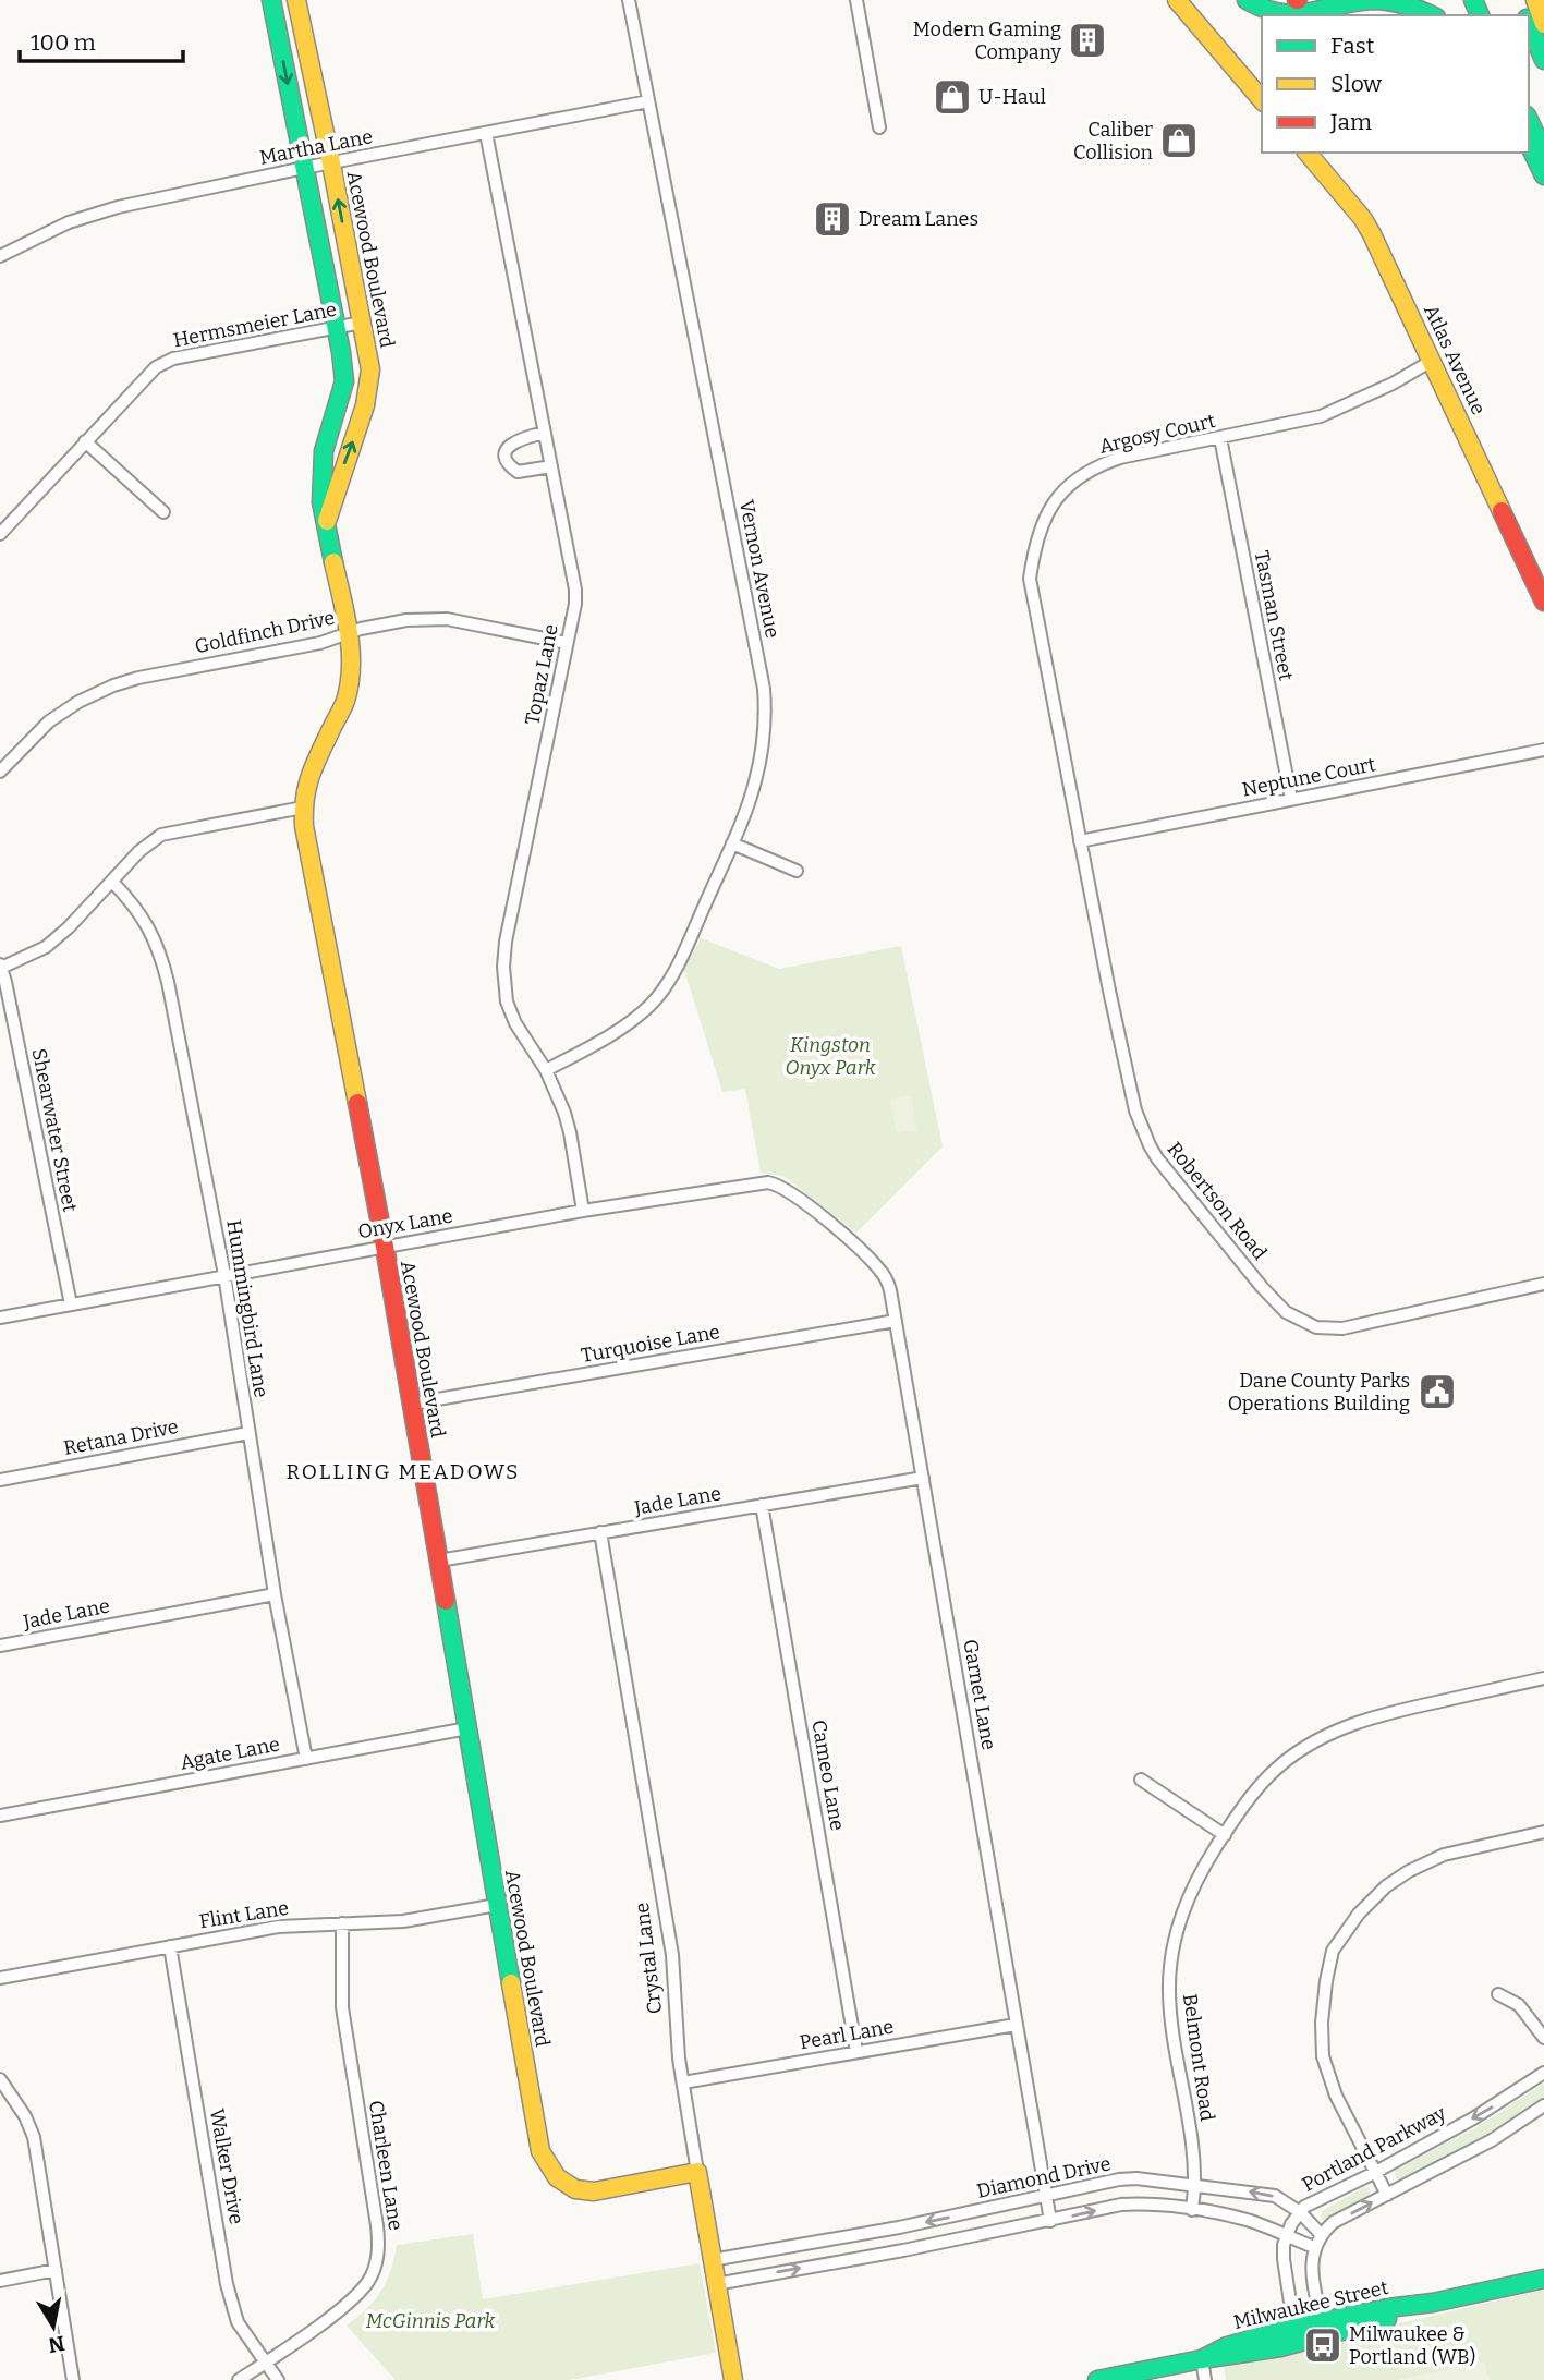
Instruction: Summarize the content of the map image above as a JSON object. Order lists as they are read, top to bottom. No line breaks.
{"streets":{"street":["Martha Lane","Acewood Boulevard","Hermsmeier Lane","Atlas Avenue","Argosy Court","Vernon Avenue","Tasman Street","Goldfinch Drive","Topaz Lane","Neptune Court","Shearwater Street","Robertson Road","Onyx Lane","Hummingbird Lane","Turquoise Lane","Retana Drive","Jade Lane","Garnet Lane","Agate Lane","Cameo Lane","Flint Lane","Crystal Lane","Pearl Lane","Belmont Road","Portland Parkway","Charleen Lane","Walker Drive","Diamond Drive","Milwaukee Street"]},"crossings":[["Martha Lane","Acewood Boulevard"],["Martha Lane","Vernon Avenue"],["Martha Lane","Topaz Lane"],["Acewood Boulevard","Hermsmeier Lane"],["Acewood Boulevard","Goldfinch Drive"],["Acewood Boulevard","Onyx Lane"],["Acewood Boulevard","Turquoise Lane"],["Acewood Boulevard","Jade Lane"],["Acewood Boulevard","Agate Lane"],["Acewood Boulevard","Flint Lane"],["Acewood Boulevard","Crystal Lane"],["Atlas Avenue","Argosy Court"],["Argosy Court","Tasman Street"],["Argosy Court","Neptune Court"],["Argosy Court","Robertson Road"],["Vernon Avenue","Topaz Lane"],["Tasman Street","Neptune Court"],["Goldfinch Drive","Topaz Lane"],["Topaz Lane","Onyx Lane"],["Neptune Court","Robertson Road"],["Shearwater Street","Onyx Lane"],["Onyx Lane","Hummingbird Lane"],["Onyx Lane","Garnet Lane"],["Hummingbird Lane","Retana Drive"],["Hummingbird Lane","Jade Lane"],["Hummingbird Lane","Agate Lane"],["Turquoise Lane","Garnet Lane"],["Jade Lane","Garnet Lane"],["Jade Lane","Cameo Lane"],["Jade Lane","Crystal Lane"],["Garnet Lane","Pearl Lane"],["Garnet Lane","Diamond Drive"],["Cameo Lane","Pearl Lane"],["Flint Lane","Charleen Lane"],["Flint Lane","Walker Drive"],["Crystal Lane","Pearl Lane"],["Crystal Lane","Diamond Drive"],["Belmont Road","Diamond Drive"],["Portland Parkway","Diamond Drive"],["Portland Parkway","Milwaukee Street"],["Charleen Lane","Walker Drive"]],"districts":["ROLLING MEADOWS"],"parks":["Kingston Onyx Park","McGinnis Park"],"places":{"building":["Modern Gaming Company","Dream Lanes"],"shop":["U-Haul","Caliber Collision"],"public building":["Dane County Parks Operations Building"],"bus stop":["Milwaukee & Portland (WB)"]},"legend":["Fast","Slow","Jam"],"scale_bar":"100 m","north":"bottom"}
